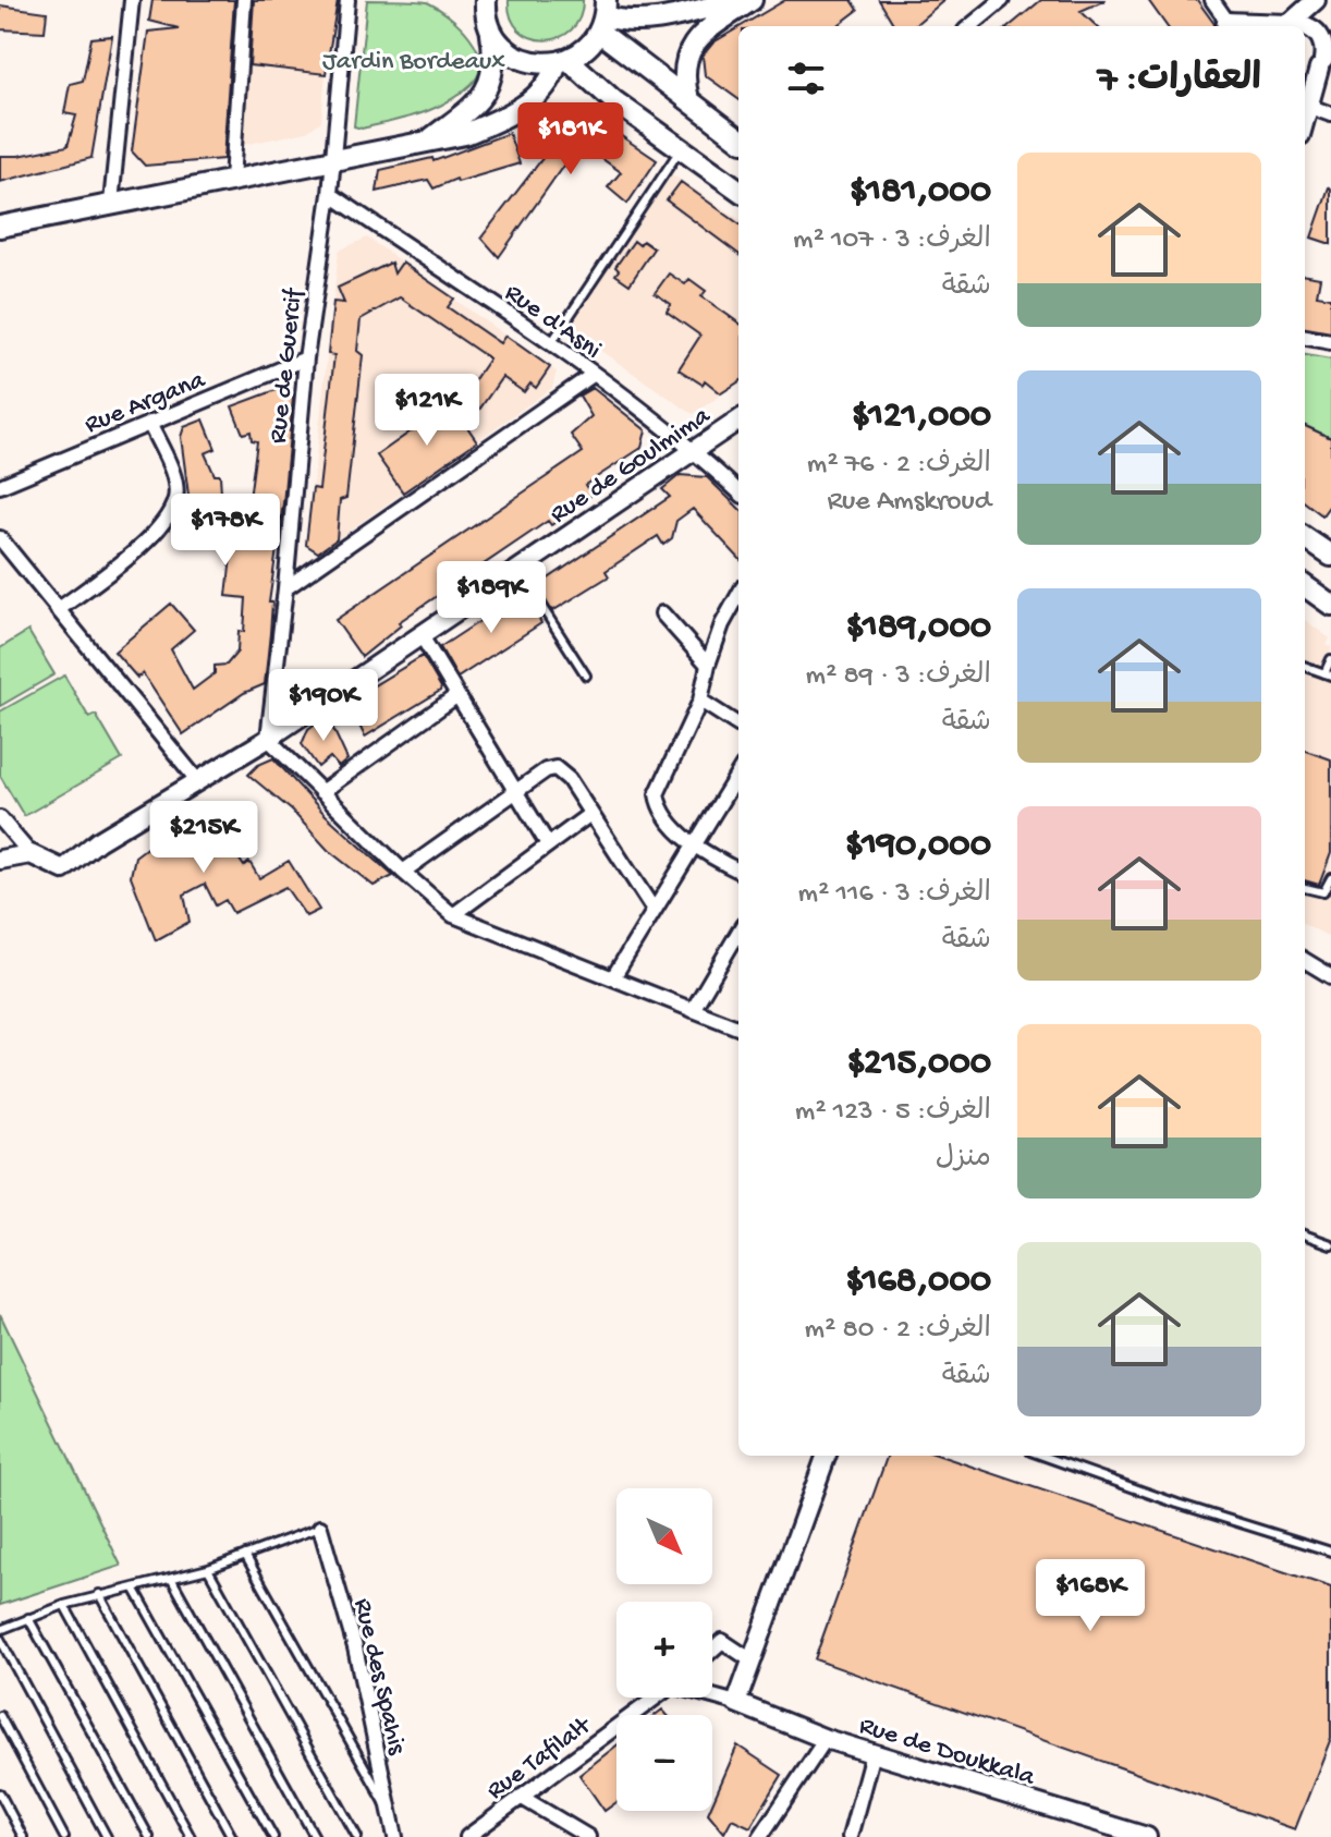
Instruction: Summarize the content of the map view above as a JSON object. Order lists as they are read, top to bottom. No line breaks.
{"streets":{"street":["Rue d'Asni","Rue de Guercif","Rue Argana","Rue de Goulmima","Rue des Spahis","Rue de Doukkala","Rue Tafilalt"]},"crossings":[["Rue d'Asni","Rue de Guercif"],["Rue d'Asni","Rue de Goulmima"],["Rue de Guercif","Rue Argana"],["Rue de Guercif","Rue de Goulmima"]],"parks":["Jardin Bordeaux"],"north":"bottom right","page":{"heading":"العقارات: 7","price":["$181K","$121K","$178K","$189K","$190K","$215K","$168K"],"list":[{"name":"$181,000","note":"الغرف: 3 · 107 m² · شقة"},{"name":"$121,000","note":"الغرف: 2 · 76 m² · Rue Amskroud"},{"name":"$189,000","note":"الغرف: 3 · 89 m² · شقة"},{"name":"$190,000","note":"الغرف: 3 · 116 m² · شقة"},{"name":"$215,000","note":"الغرف: 5 · 123 m² · منزل"},{"name":"$168,000","note":"الغرف: 2 · 80 m² · شقة"}],"map_buttons":["+","−"]}}
